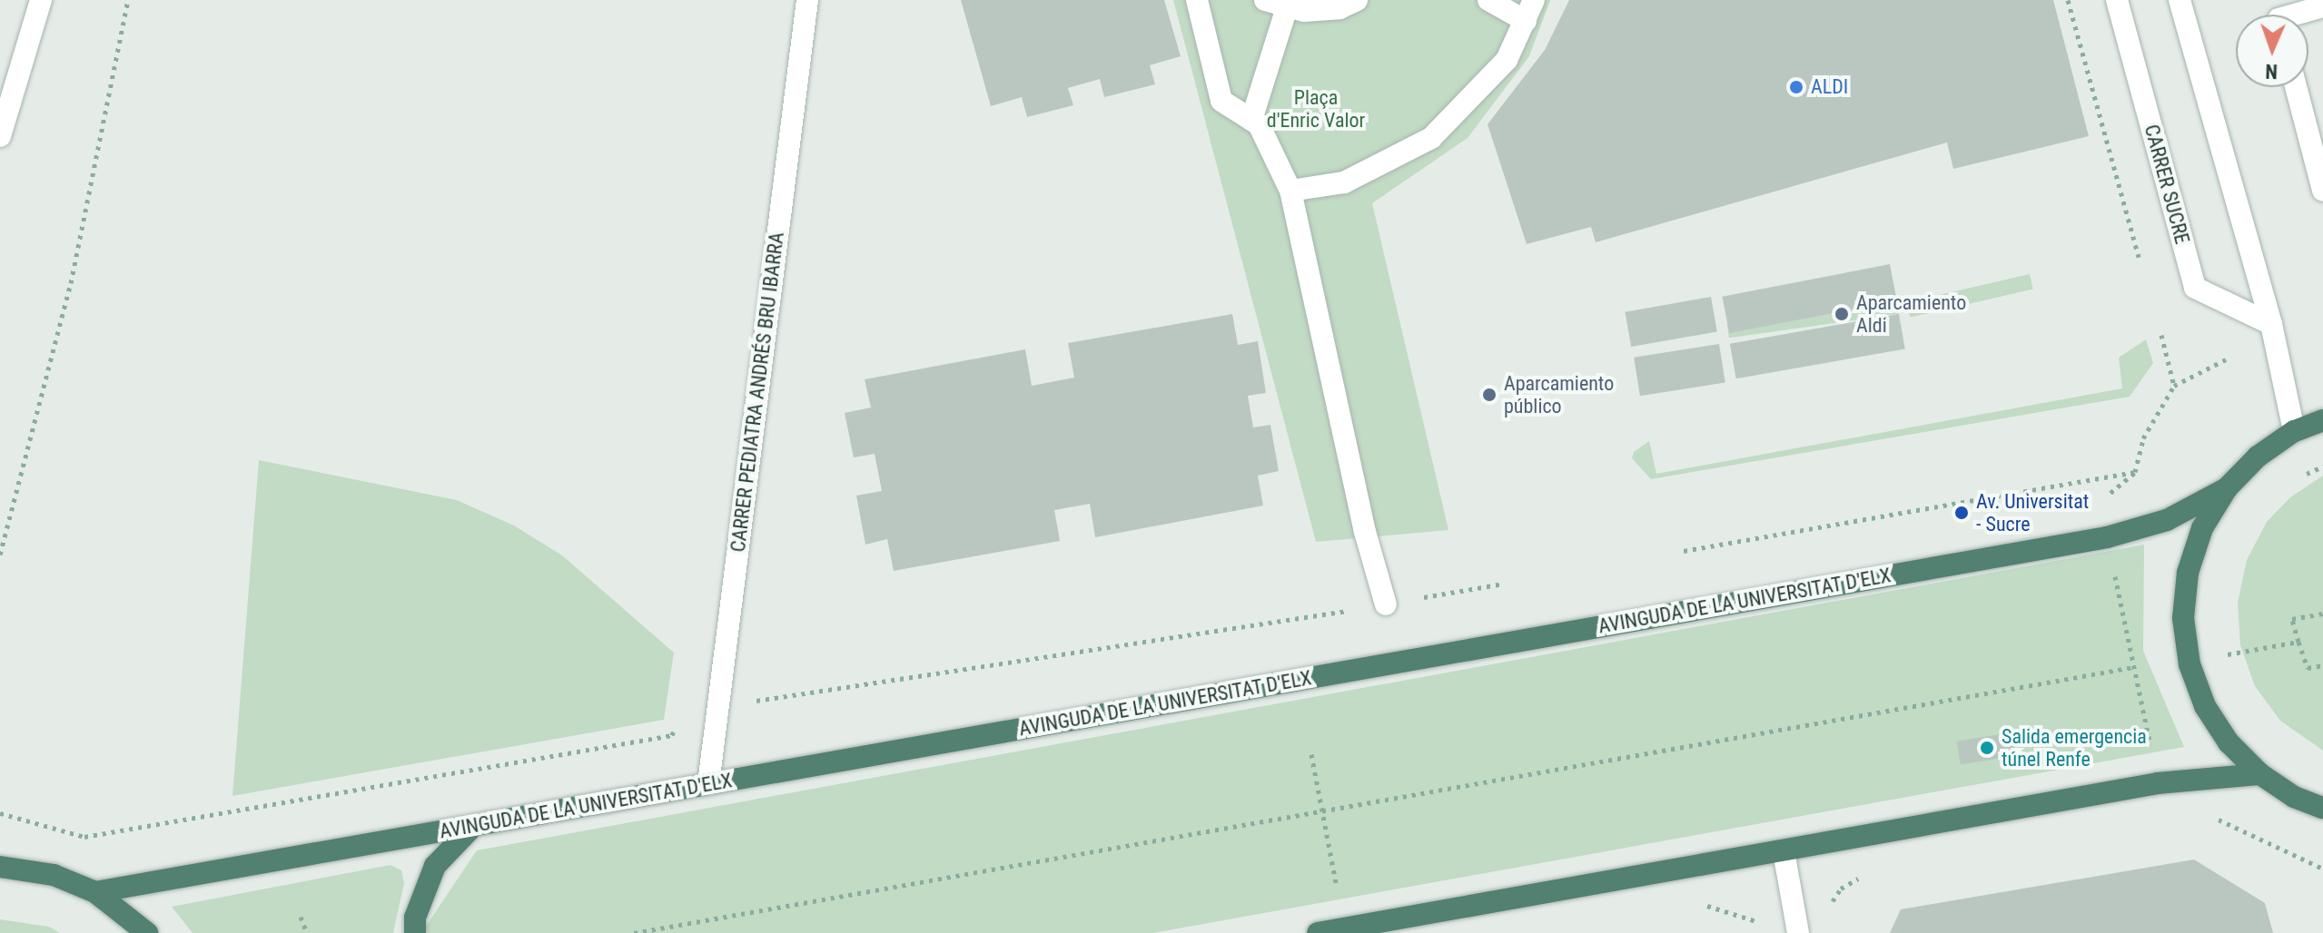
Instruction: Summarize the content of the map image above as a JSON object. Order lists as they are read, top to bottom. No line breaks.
{"streets":{"highway":["AVINGUDA DE LA UNIVERSITAT D'ELX"],"street":["CARRER SUCRE","CARRER PEDIATRA ANDRÉS BRU IBARRA"]},"crossings":[["CARRER PEDIATRA ANDRÉS BRU IBARRA","AVINGUDA DE LA UNIVERSITAT D'ELX"]],"parks":["Plaça d'Enric Valor"],"places":["ALDI","Aparcamiento Aldi","Aparcamiento público","Av. Universitat - Sucre","Salida emergencia túnel Renfe"],"north":"bottom"}
